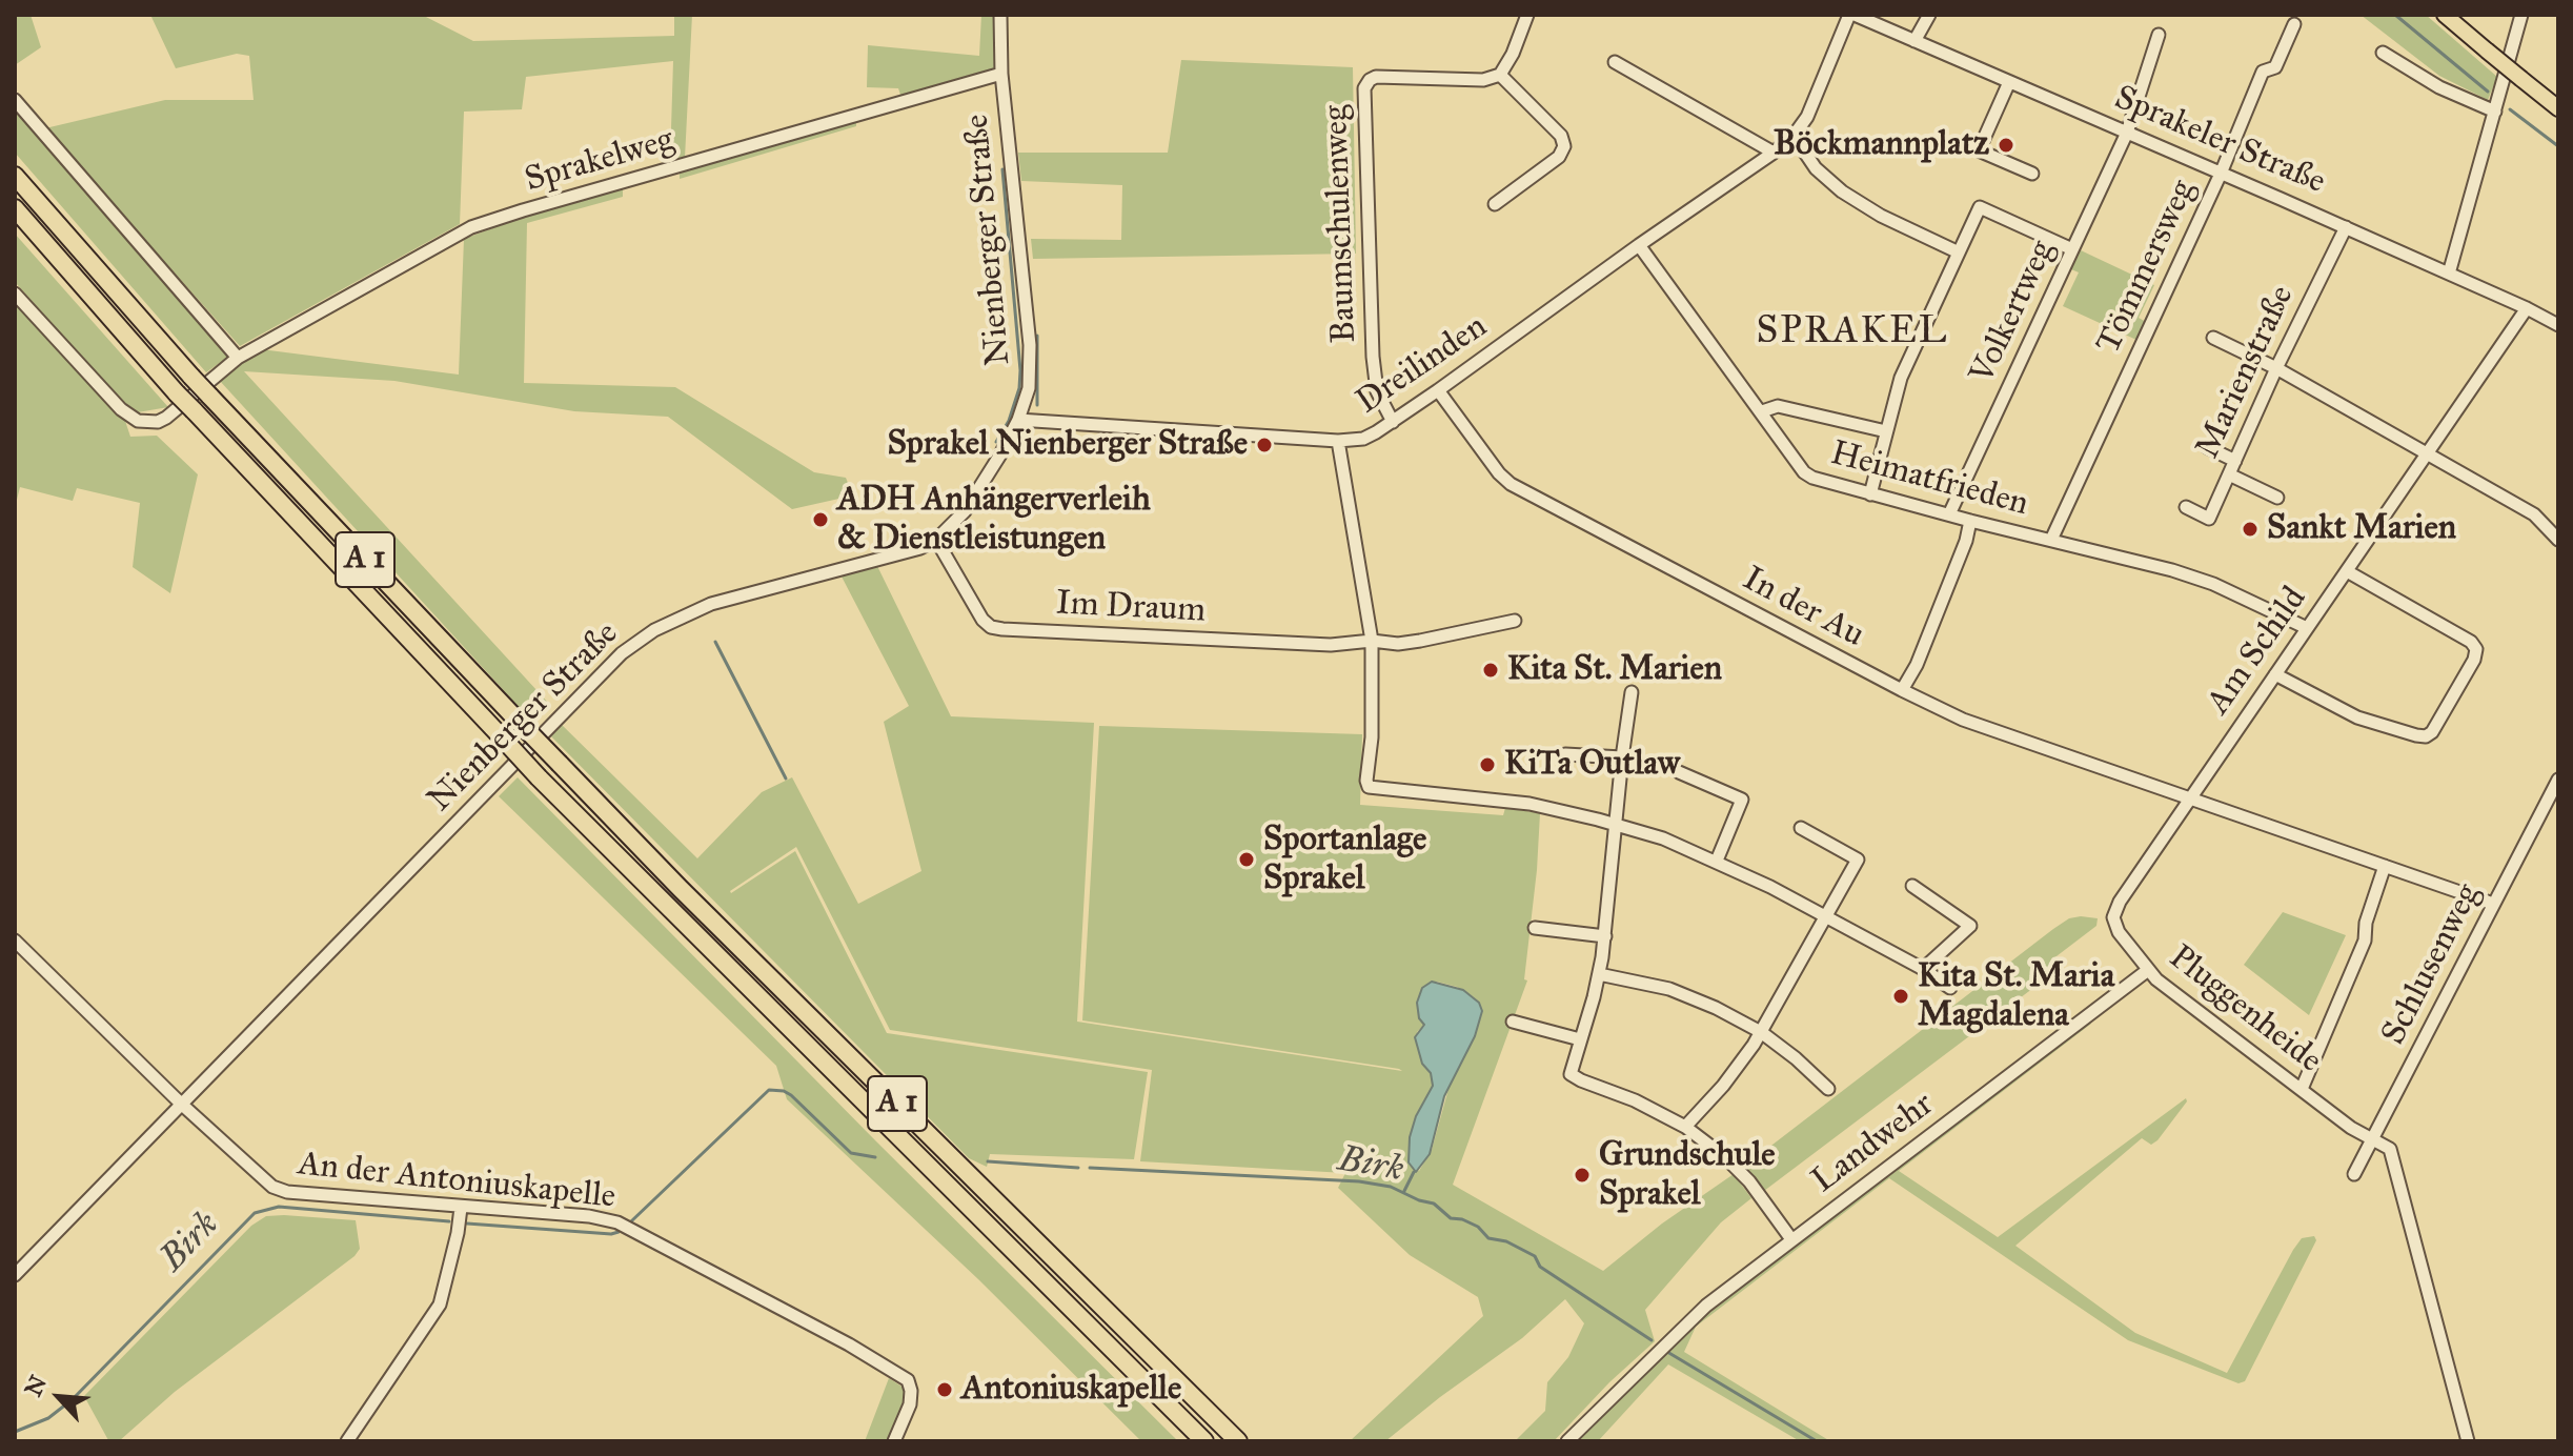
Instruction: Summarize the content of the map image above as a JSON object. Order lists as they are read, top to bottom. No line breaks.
{"streets":{"highway":["A 1"],"street":["Sprakeler Straße","Sprakelweg","Baumschulenweg","Nienberger Straße","Tömmersweg","Volkertweg","Dreilinden","Marienstraße","Heimatfrieden","Im Draum","In der Au","Am Schild","Schlusenweg","Pluggenheide","Landwehr","An der Antoniuskapelle"]},"crossings":[["Sprakeler Straße","Tömmersweg"],["Sprakeler Straße","Volkertweg"],["Sprakeler Straße","Dreilinden"],["Sprakeler Straße","Marienstraße"],["Sprakeler Straße","Am Schild"],["Sprakelweg","Nienberger Straße"],["Baumschulenweg","Dreilinden"],["Nienberger Straße","Dreilinden"],["Nienberger Straße","Im Draum"],["Nienberger Straße","An der Antoniuskapelle"],["Tömmersweg","Heimatfrieden"],["Volkertweg","Heimatfrieden"],["Dreilinden","Heimatfrieden"],["Dreilinden","In der Au"],["Heimatfrieden","Am Schild"],["In der Au","Am Schild"],["In der Au","Schlusenweg"],["Am Schild","Pluggenheide"],["Schlusenweg","Pluggenheide"],["Pluggenheide","Landwehr"]],"districts":["SPRAKEL"],"water":["Birk"],"places":["Böckmannplatz","Sprakel Nienberger Straße","ADH Anhängerverleih & Dienstleistungen","Sankt Marien","Kita St. Marien","KiTa Outlaw","Sportanlage Sprakel","Kita St. Maria Magdalena","Grundschule Sprakel","Antoniuskapelle"],"north":"top left"}
